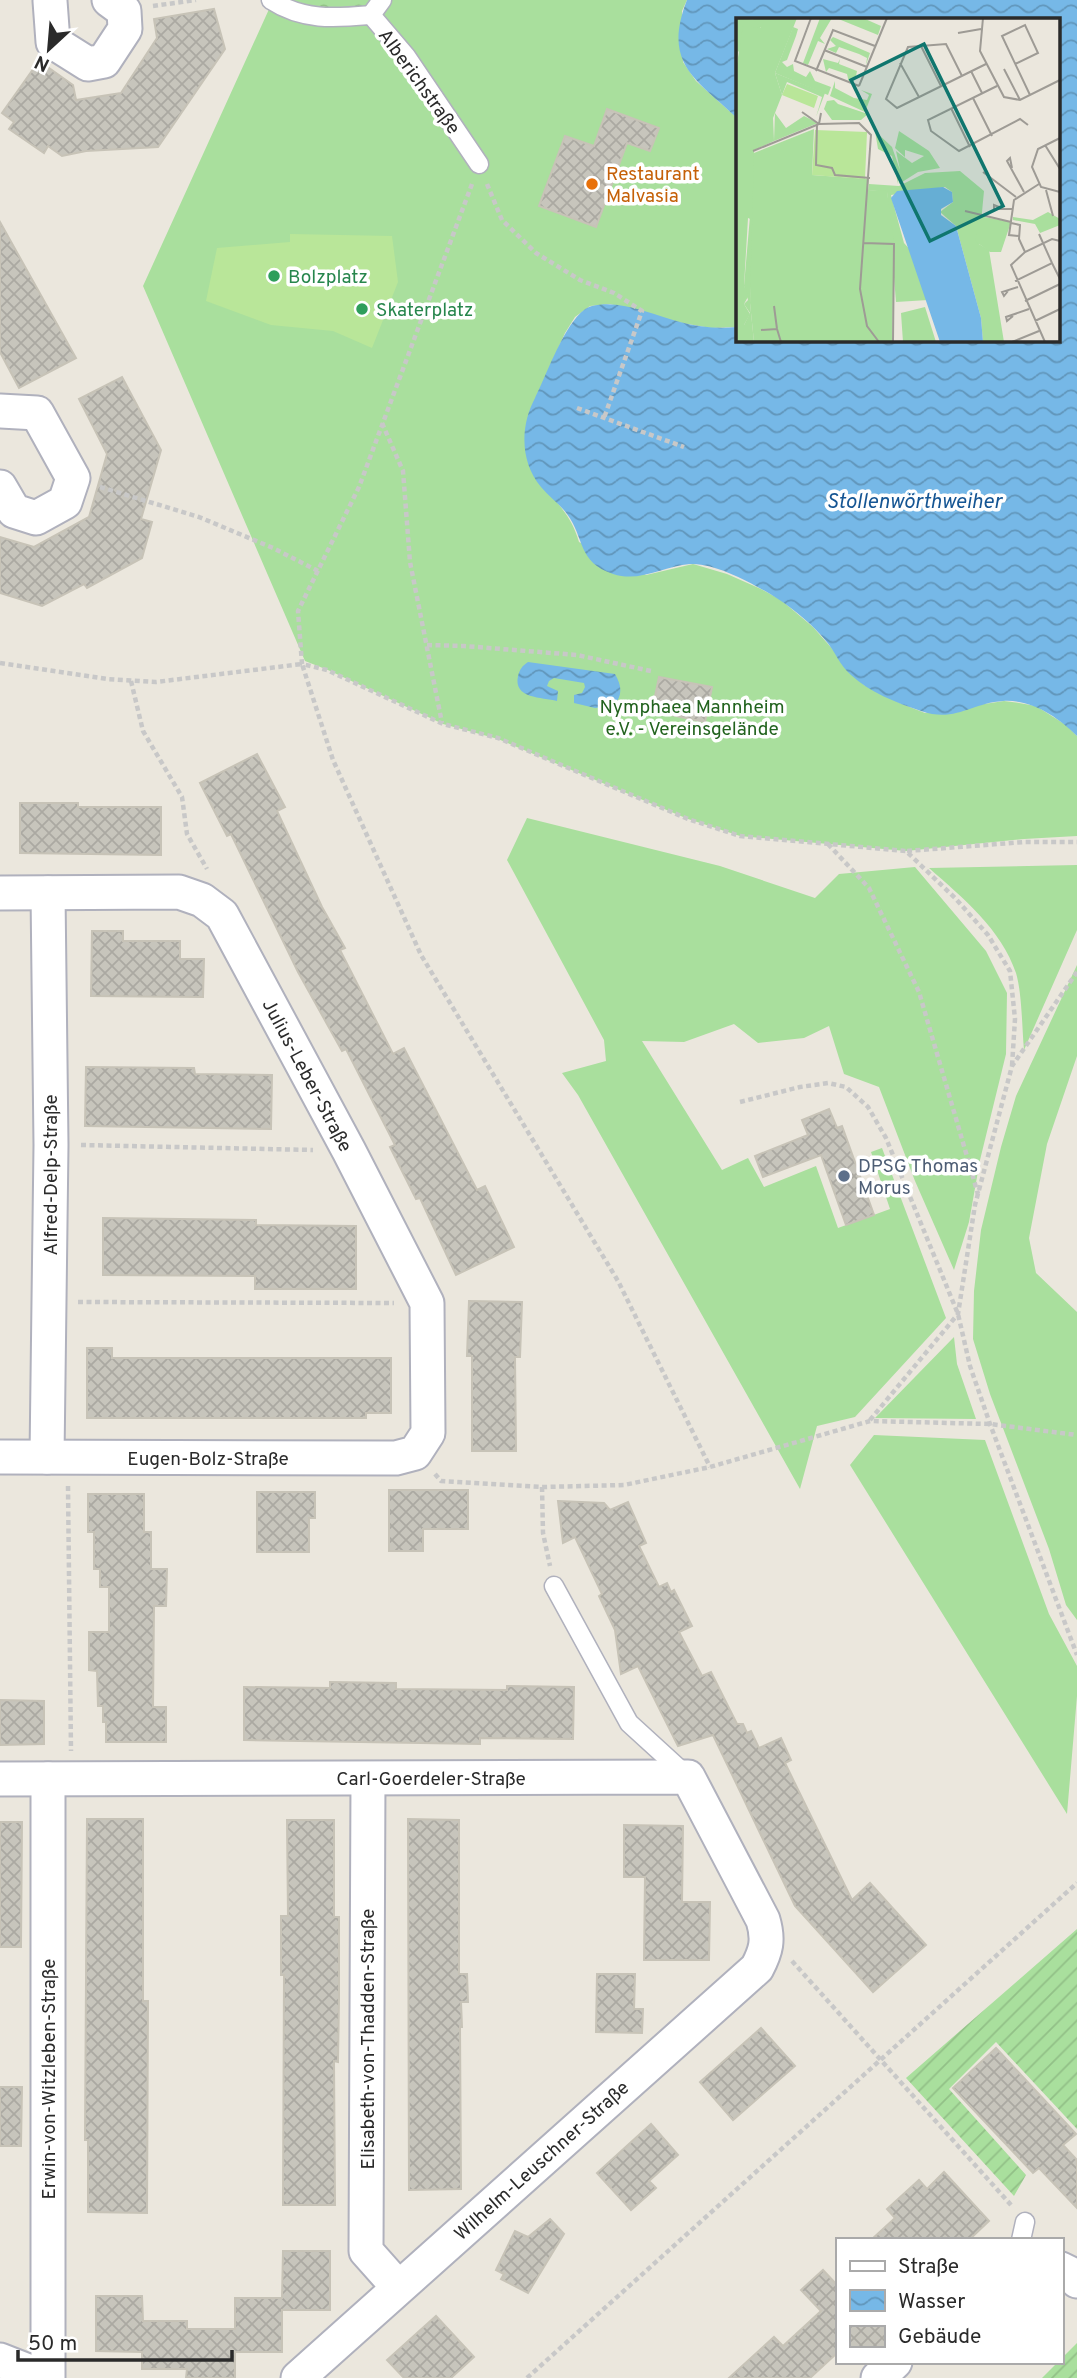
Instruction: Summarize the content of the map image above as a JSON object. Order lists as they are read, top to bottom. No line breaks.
{"streets":{"street":["Julius-Leber-Straße","Alfred-Delp-Straße","Eugen-Bolz-Straße","Carl-Goerdeler-Straße","Elisabeth-von-Thadden-Straße","Erwin-von-Witzleben-Straße","Wilhelm-Leuschner-Straße"],"lane":["Alberichstraße"]},"crossings":[["Julius-Leber-Straße","Alfred-Delp-Straße"],["Julius-Leber-Straße","Eugen-Bolz-Straße"],["Alfred-Delp-Straße","Eugen-Bolz-Straße"],["Carl-Goerdeler-Straße","Elisabeth-von-Thadden-Straße"],["Carl-Goerdeler-Straße","Erwin-von-Witzleben-Straße"],["Elisabeth-von-Thadden-Straße","Wilhelm-Leuschner-Straße"]],"water":["Stollenwörthweiher"],"parks":["Nymphaea Mannheim e.V. - Vereinsgelände"],"places":["Restaurant Malvasia","Bolzplatz","Skaterplatz","DPSG Thomas Morus"],"legend":["Straße","Wasser","Gebäude"],"scale_bar":"50 m","north":"bottom left"}
